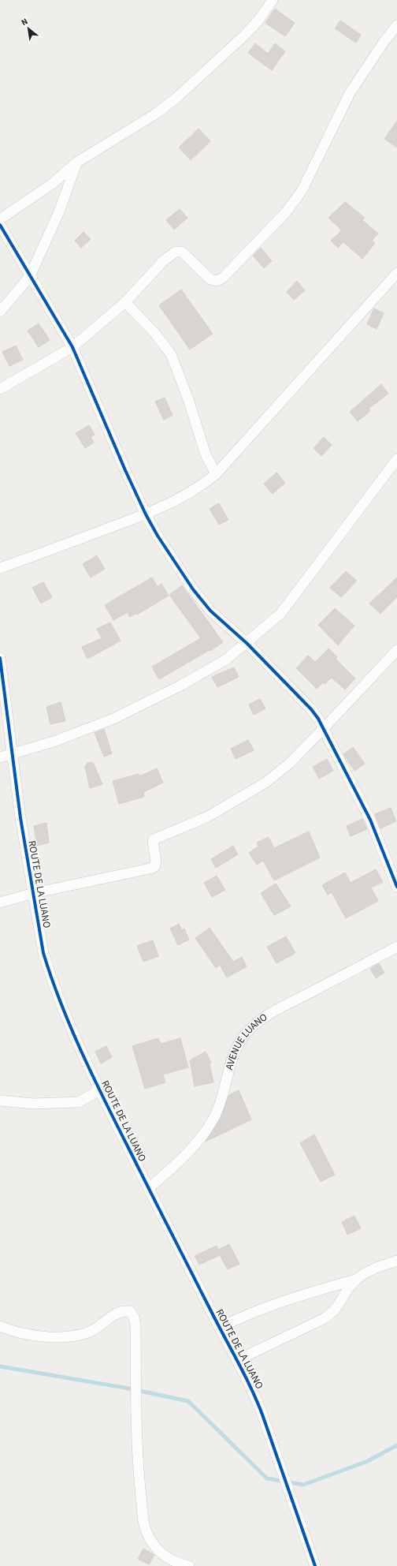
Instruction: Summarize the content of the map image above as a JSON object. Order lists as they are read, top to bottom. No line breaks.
{"streets":{"street":["ROUTE DE LA LUANO","AVENUE LUANO"]},"crossings":[["ROUTE DE LA LUANO","AVENUE LUANO"]],"north":"top left"}
